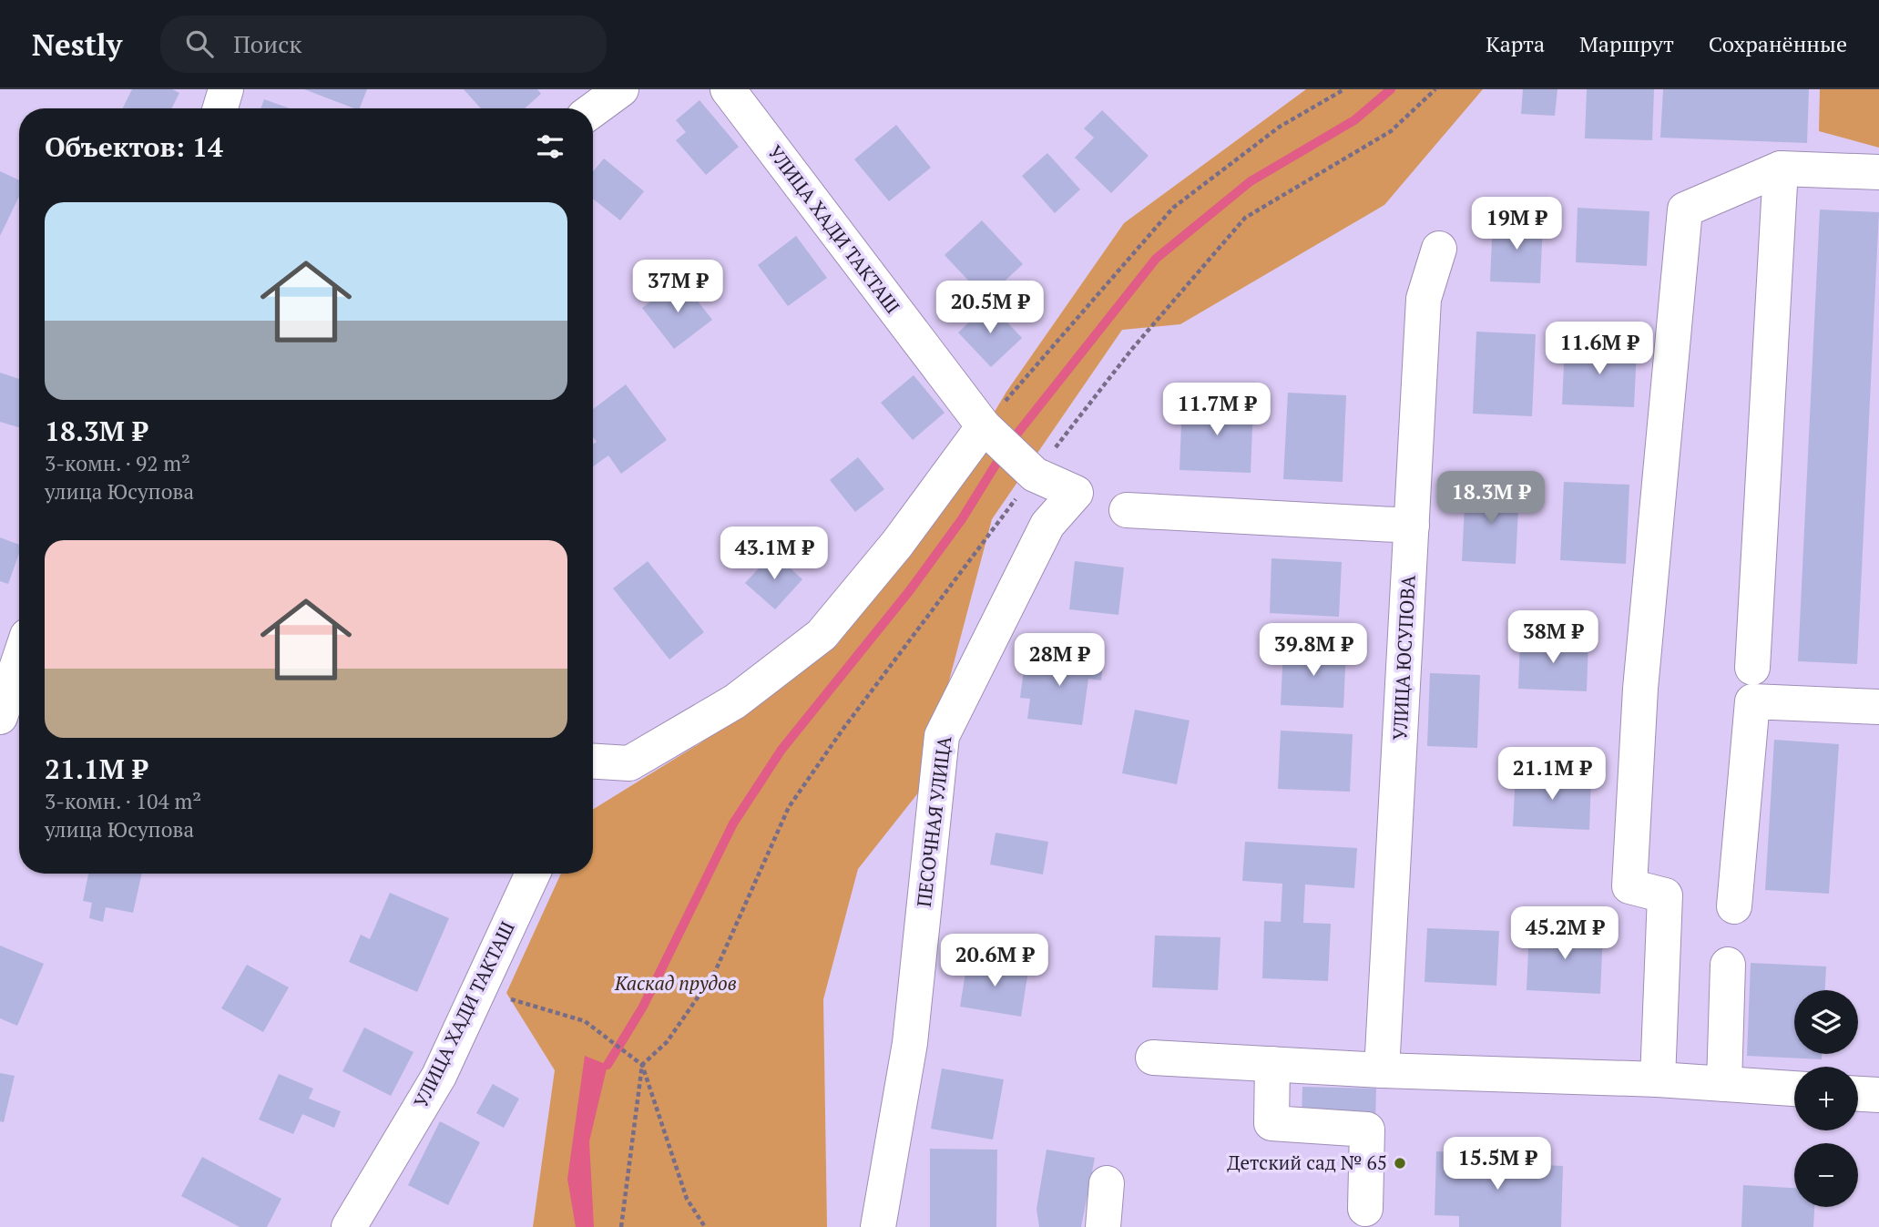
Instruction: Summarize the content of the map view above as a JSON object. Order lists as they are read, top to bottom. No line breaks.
{"streets":{"street":["УЛИЦА ХАДИ ТАКТАШ","УЛИЦА ЮСУПОВА","ПЕСОЧНАЯ УЛИЦА"]},"crossings":[["УЛИЦА ХАДИ ТАКТАШ","ПЕСОЧНАЯ УЛИЦА"]],"parks":["Каскад прудов"],"places":["Детский сад № 65"],"page":{"header":"Nestly","search":"Поиск","nav":["Карта","Маршрут","Сохранённые"],"heading":"Объектов: 14","list":[{"name":"18.3M ₽","note":"3-комн. · 92 m² · улица Юсупова"},{"name":"21.1M ₽","note":"3-комн. · 104 m² · улица Юсупова"}],"price":["19M ₽","37M ₽","20.5M ₽","11.6M ₽","11.7M ₽","18.3M ₽","43.1M ₽","38M ₽","39.8M ₽","28M ₽","21.1M ₽","45.2M ₽","20.6M ₽","15.5M ₽"],"map_buttons":["+","−"]}}
